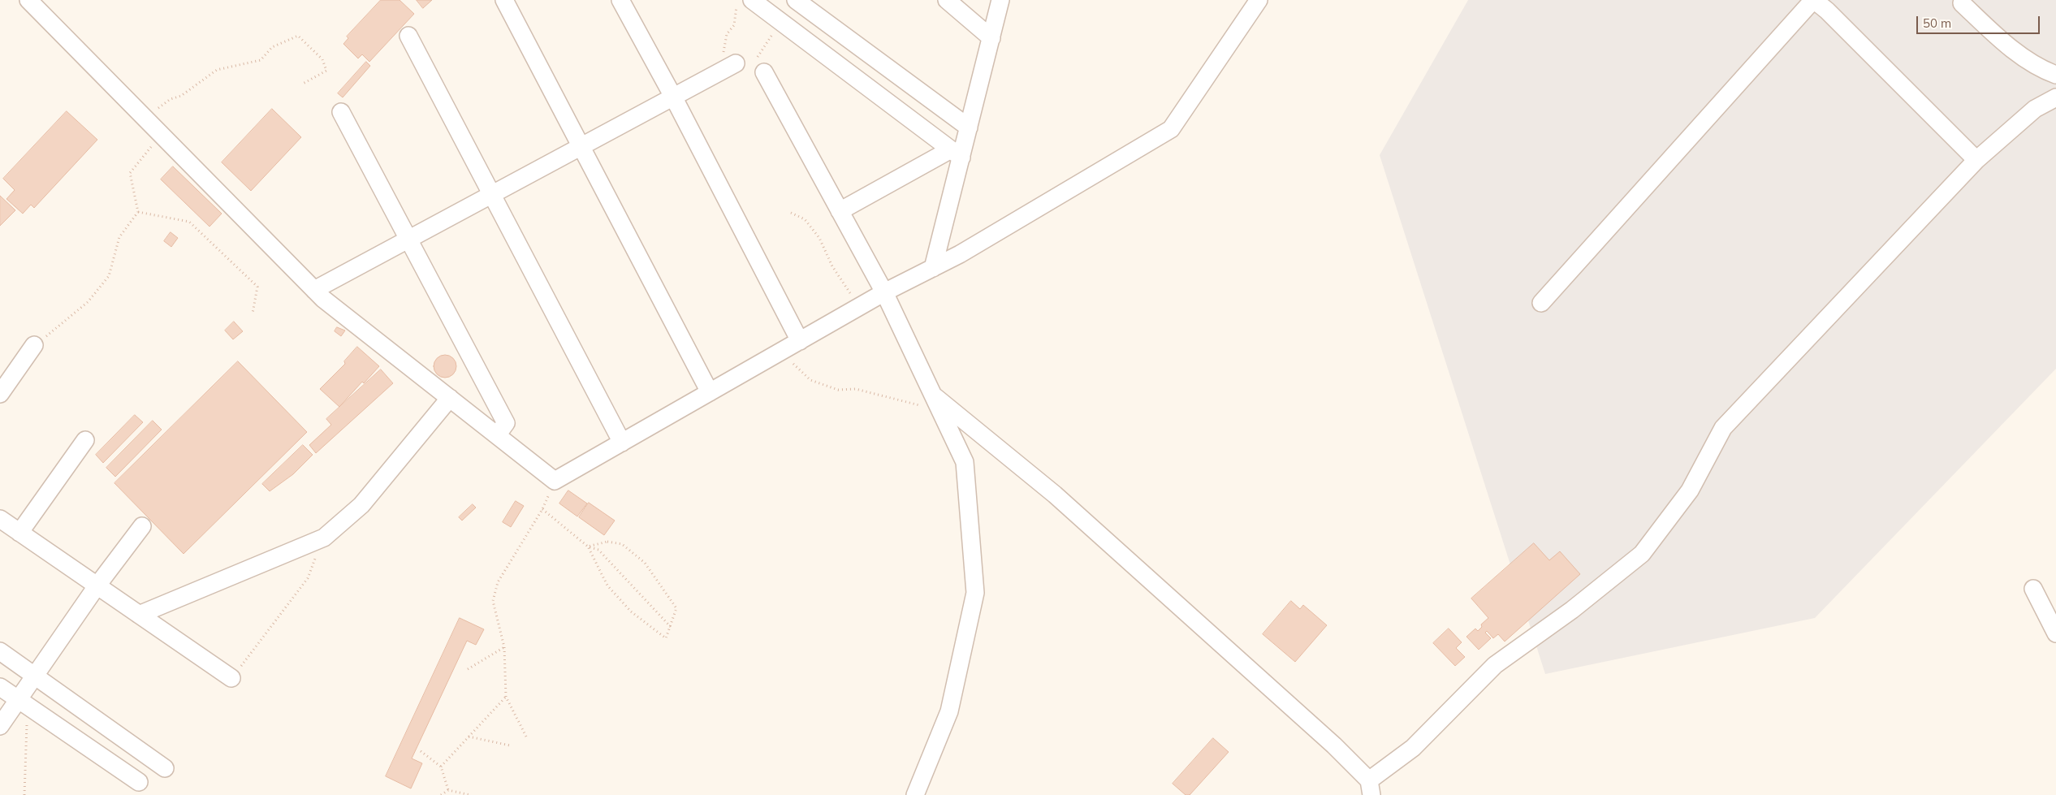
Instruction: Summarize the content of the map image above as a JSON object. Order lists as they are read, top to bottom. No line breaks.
{"scale_bar":"50 m"}
